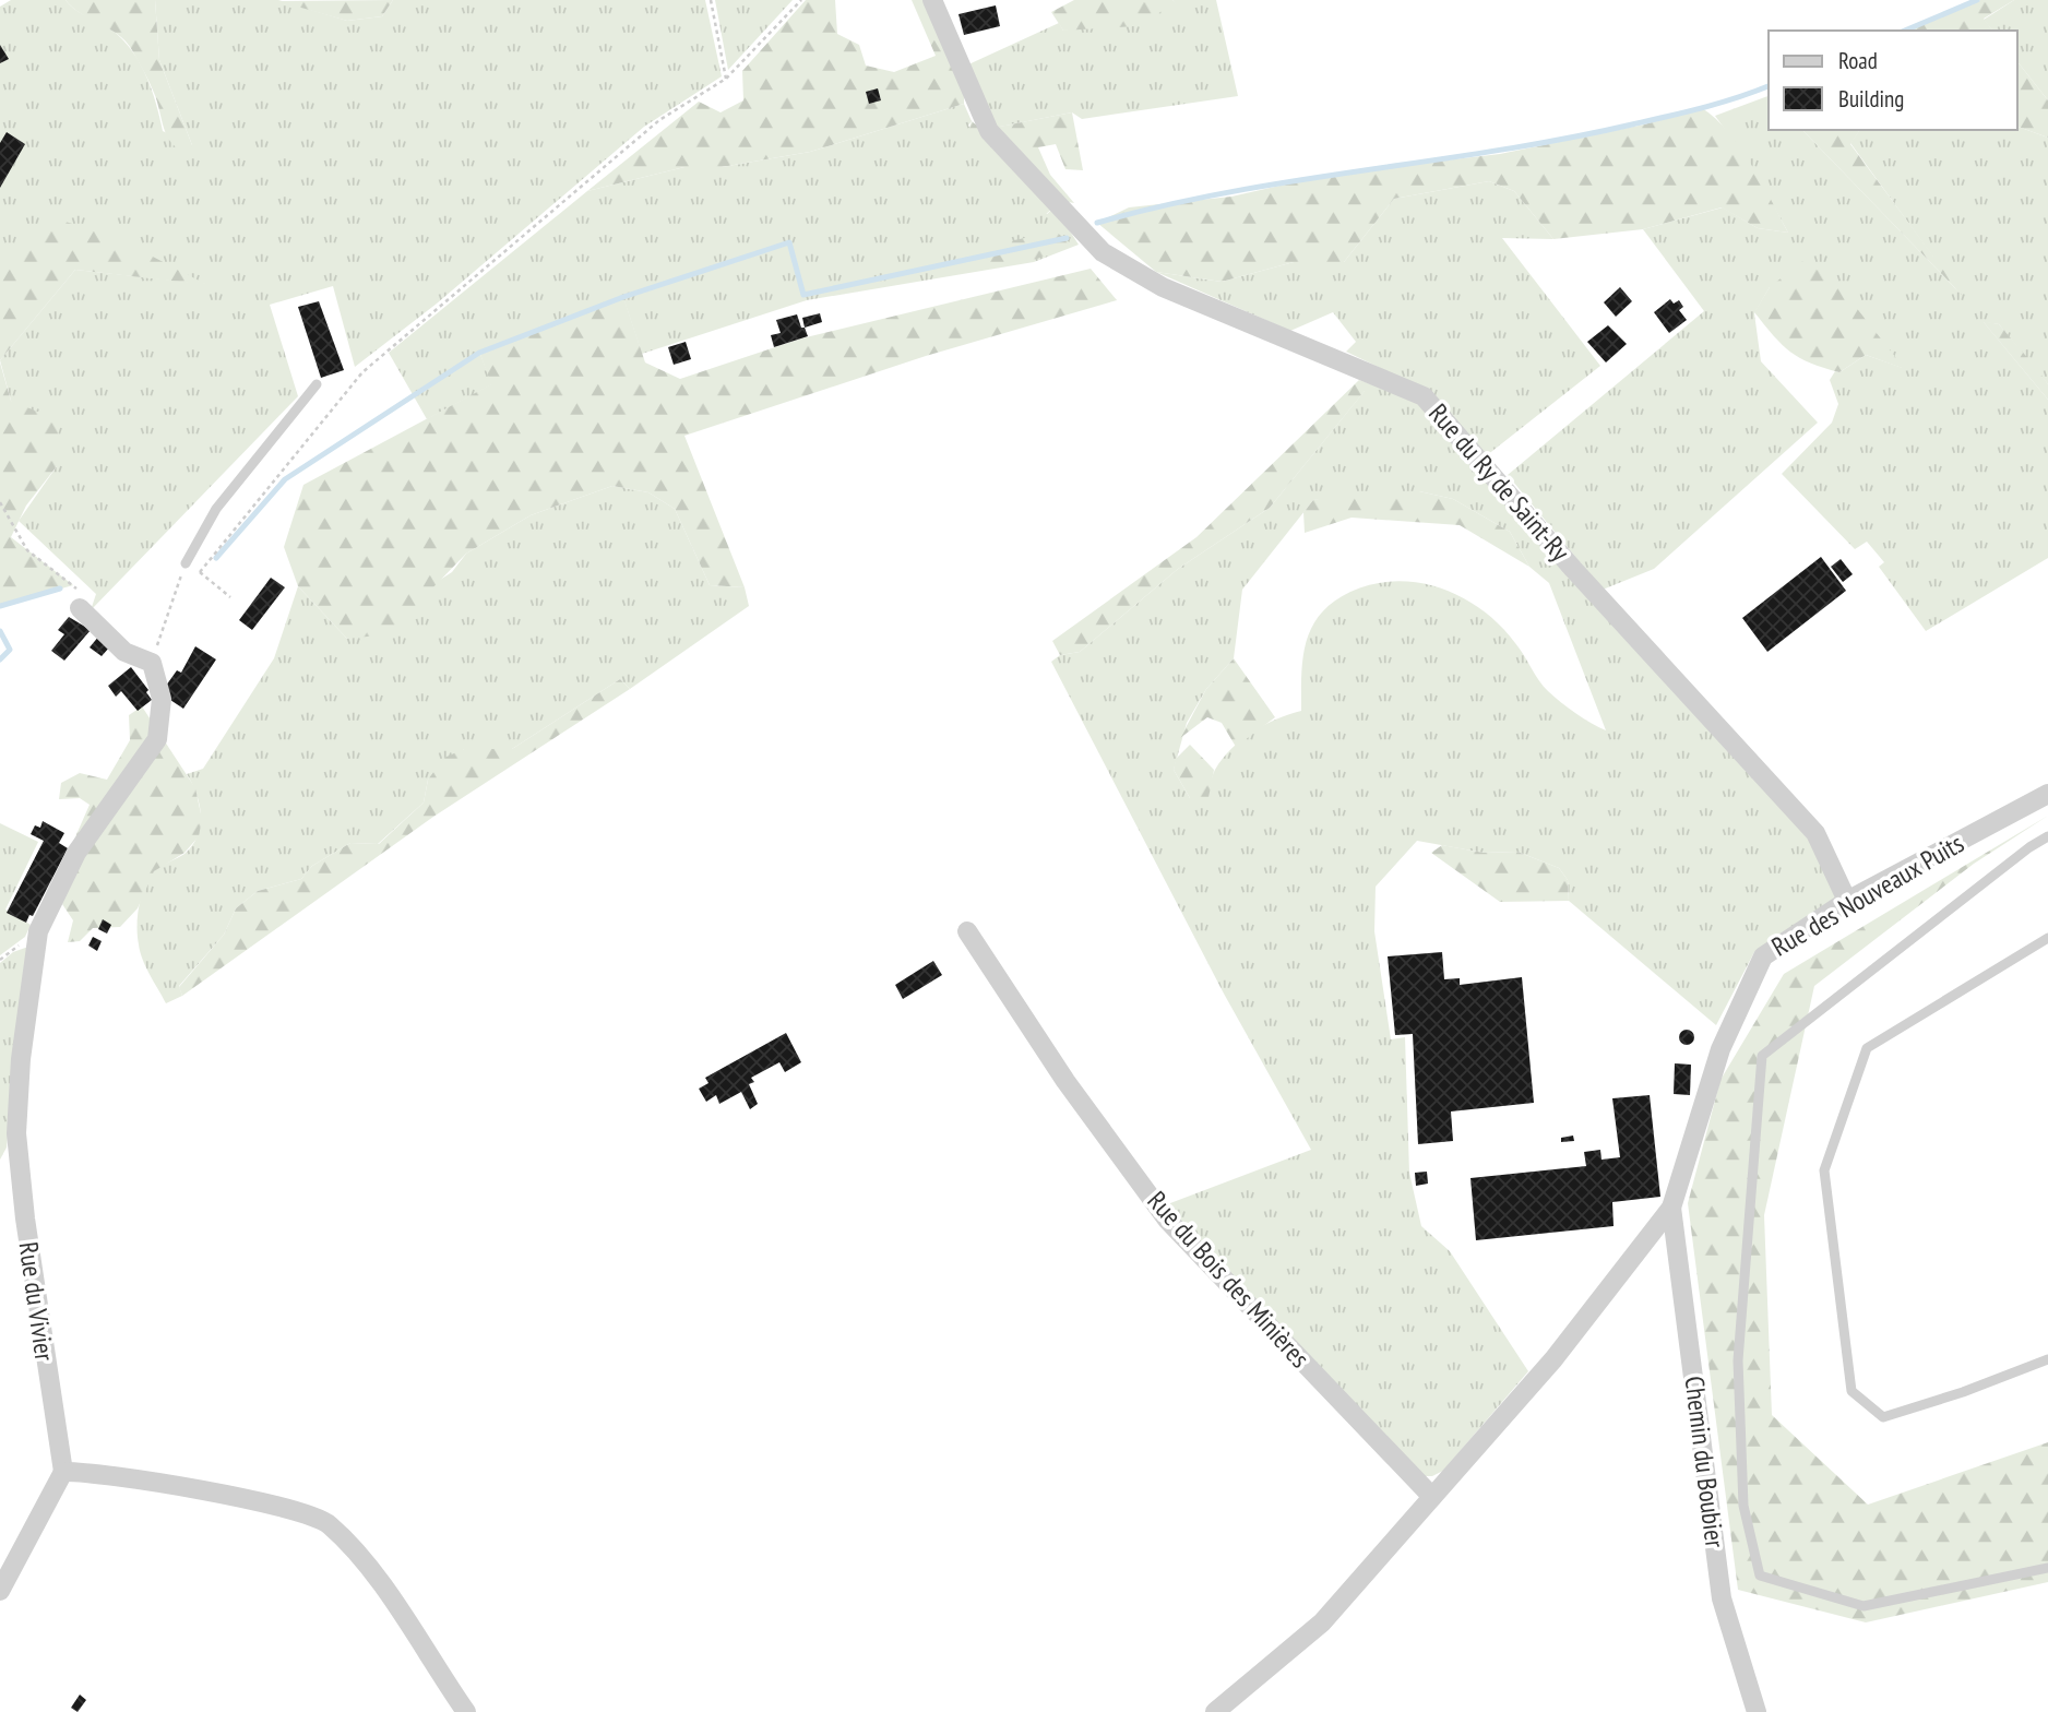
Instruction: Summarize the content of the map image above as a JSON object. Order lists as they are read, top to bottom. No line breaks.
{"streets":{"street":["Rue du Ry de Saint-Ry","Rue des Nouveaux Puits","Rue du Bois des Minières","Rue du Vivier","Chemin du Boubier"]},"crossings":[["Rue du Ry de Saint-Ry","Rue des Nouveaux Puits"],["Rue des Nouveaux Puits","Chemin du Boubier"]],"legend":["Road","Building"]}
